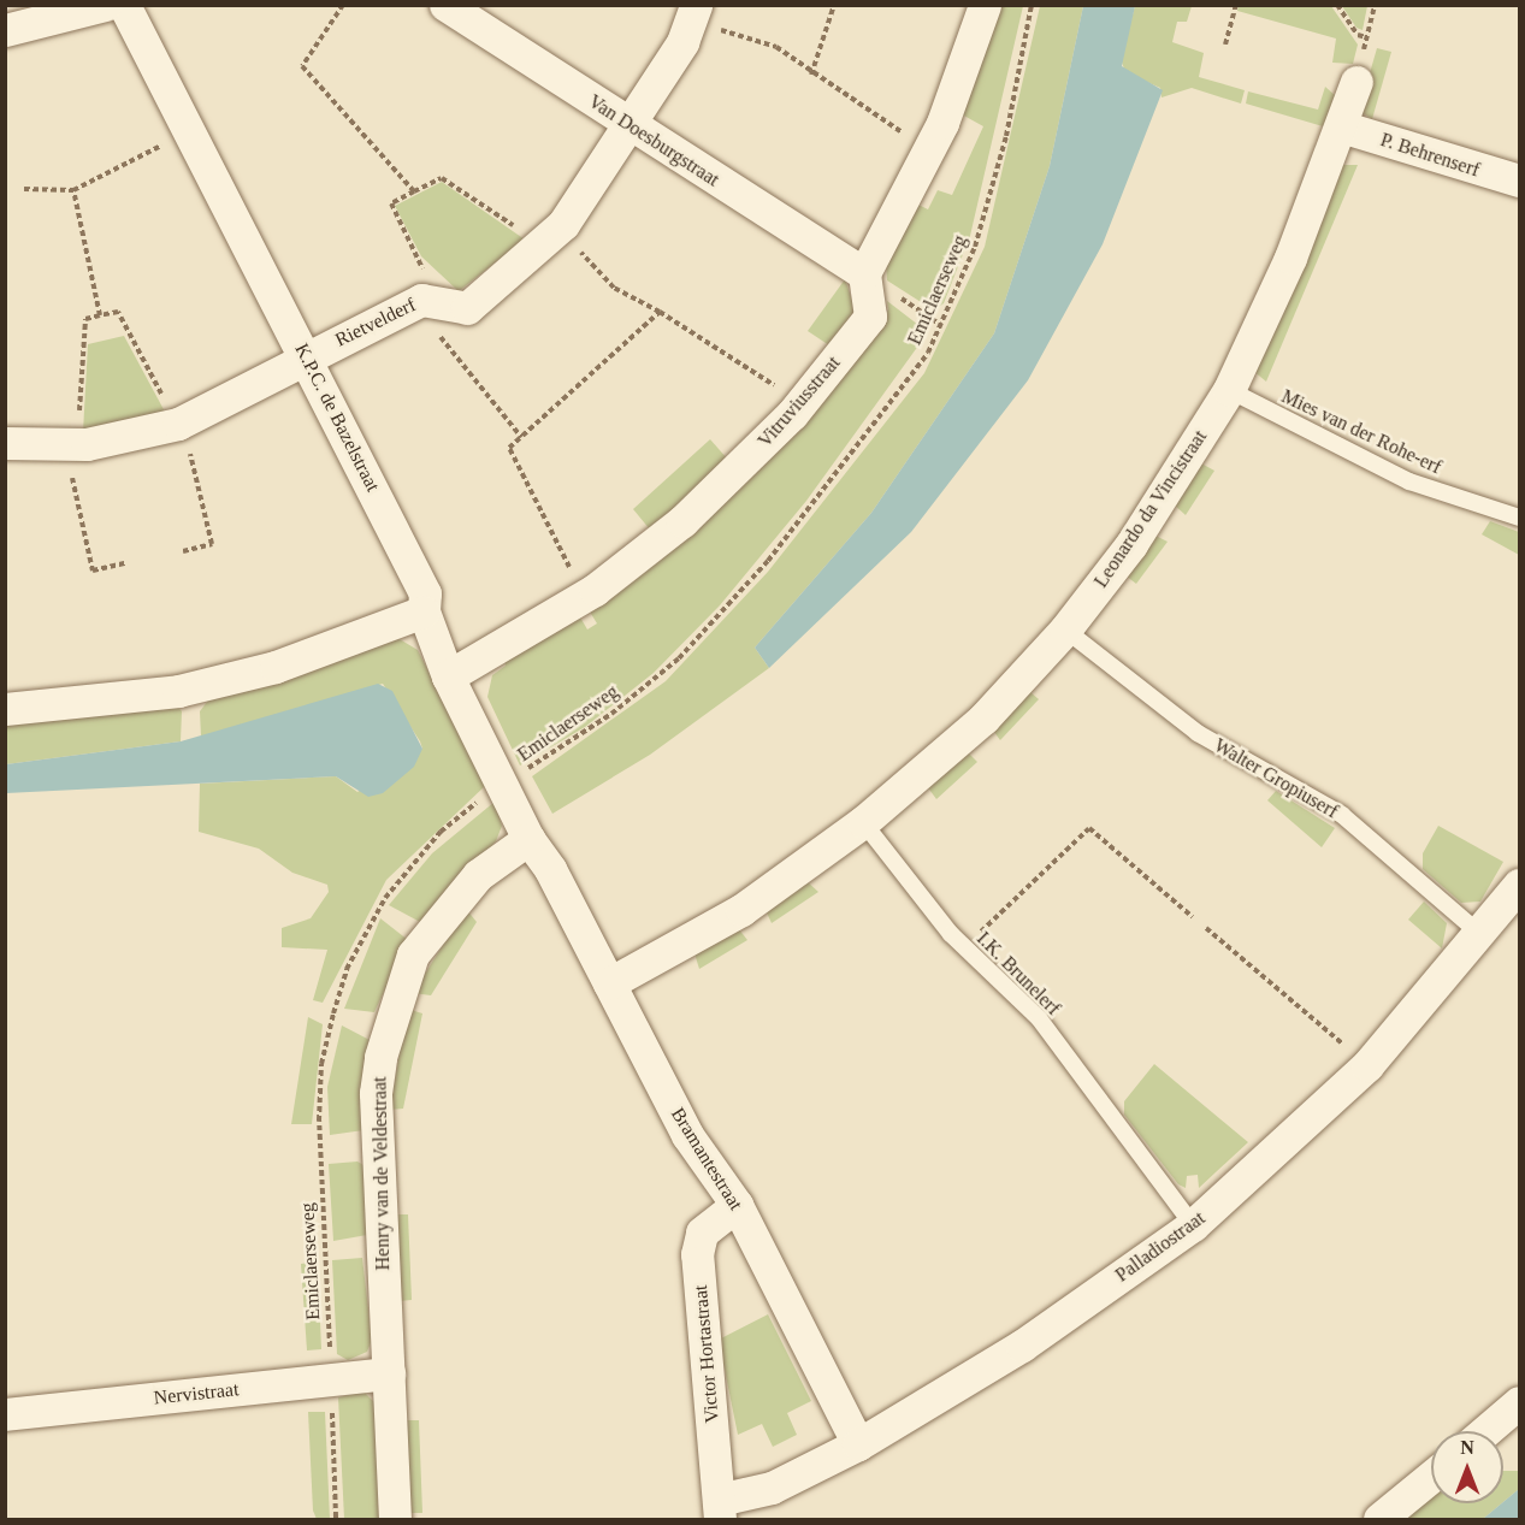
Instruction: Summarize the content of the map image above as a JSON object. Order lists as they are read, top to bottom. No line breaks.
{"streets":{"street":["Van Doesburgstraat","P. Behrenserf","Rietvelderf","Vitruviusstraat","K.P.C. de Bazelstraat","Leonardo da Vincistraat","Bramantestraat","Henry van de Veldestraat","Palladiostraat","Victor Hortastraat","Nervistraat"],"lane":["Mies van der Rohe-erf","Walter Gropiuserf","I.K. Brunelerf"],"path":["Emiclaerseweg"]},"crossings":[["Van Doesburgstraat","Rietvelderf"],["Van Doesburgstraat","Vitruviusstraat"],["P. Behrenserf","Leonardo da Vincistraat"],["Emiclaerseweg","K.P.C. de Bazelstraat"],["Emiclaerseweg","Nervistraat"],["Rietvelderf","K.P.C. de Bazelstraat"],["Vitruviusstraat","K.P.C. de Bazelstraat"],["K.P.C. de Bazelstraat","Bramantestraat"],["K.P.C. de Bazelstraat","Henry van de Veldestraat"],["Mies van der Rohe-erf","Leonardo da Vincistraat"],["Leonardo da Vincistraat","Walter Gropiuserf"],["Leonardo da Vincistraat","I.K. Brunelerf"],["Leonardo da Vincistraat","Bramantestraat"],["Walter Gropiuserf","Palladiostraat"],["I.K. Brunelerf","Palladiostraat"],["Bramantestraat","Henry van de Veldestraat"],["Bramantestraat","Palladiostraat"],["Bramantestraat","Victor Hortastraat"],["Henry van de Veldestraat","Nervistraat"],["Palladiostraat","Victor Hortastraat"]],"north":"top"}
